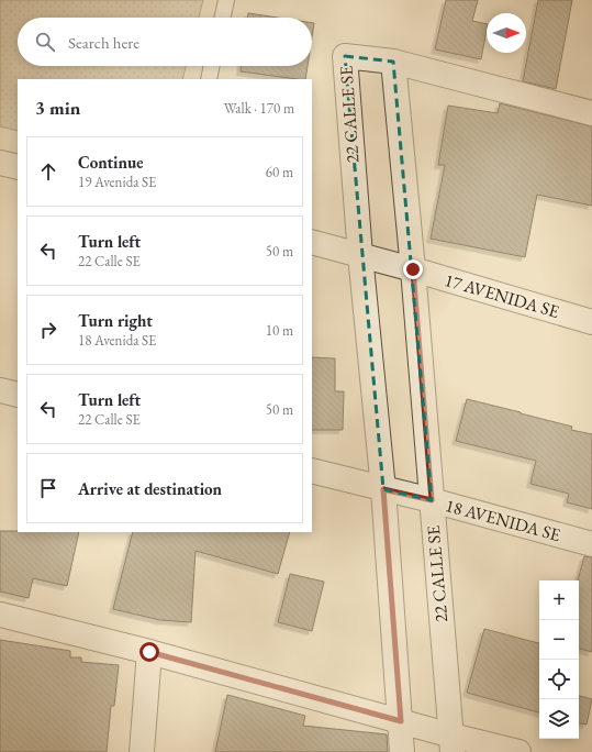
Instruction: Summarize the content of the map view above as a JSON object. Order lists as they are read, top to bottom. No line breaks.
{"streets":{"street":["22 CALLE SE","17 AVENIDA SE","18 AVENIDA SE"]},"crossings":[["22 CALLE SE","17 AVENIDA SE"],["22 CALLE SE","18 AVENIDA SE"]],"north":"right","page":{"search":"Search here","heading":["3 min","Walk · 170 m"],"list":[["Continue","19 Avenida SE","60 m"],["Turn left","22 Calle SE","50 m"],["Turn right","18 Avenida SE","10 m"],["Turn left","22 Calle SE","50 m"],"Arrive at destination"],"map_buttons":["+","−"]}}
